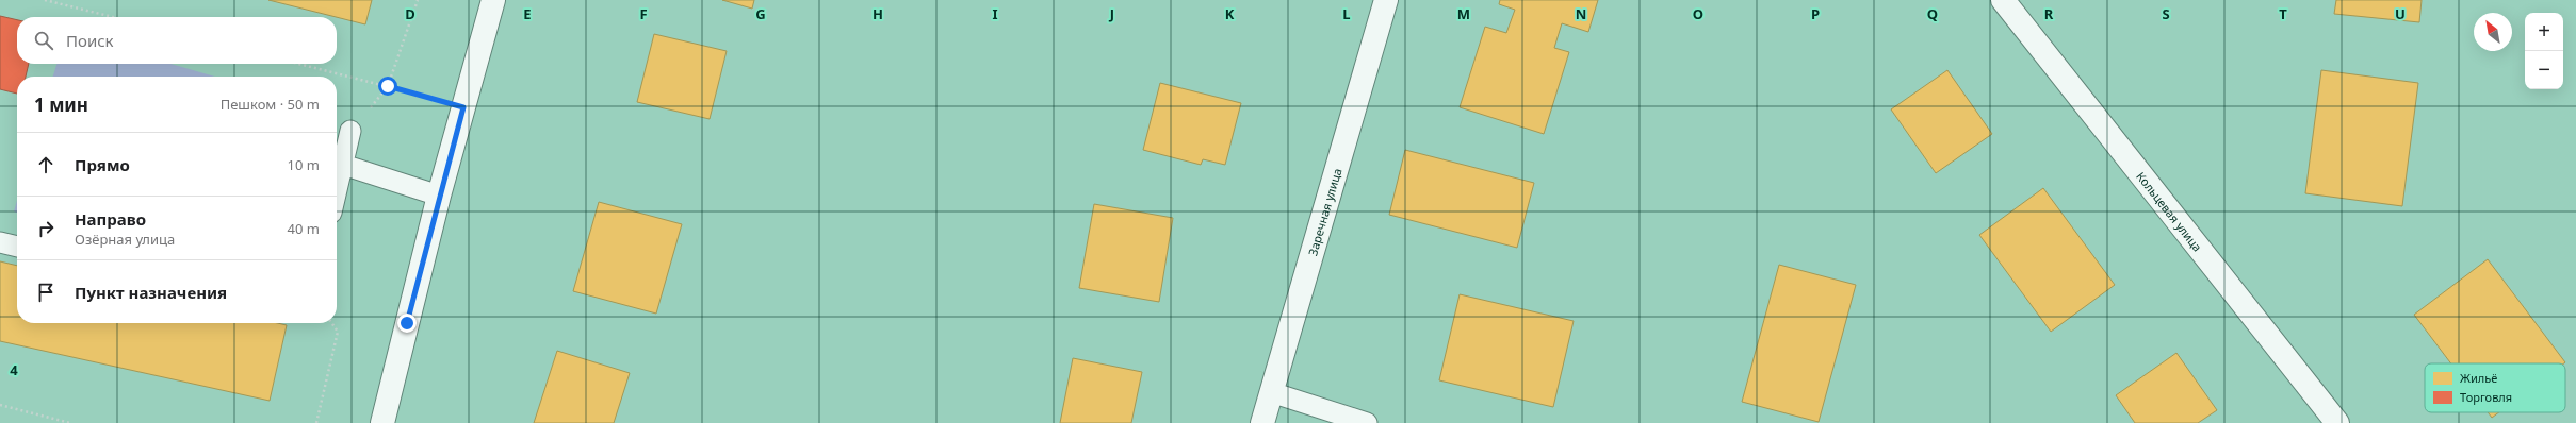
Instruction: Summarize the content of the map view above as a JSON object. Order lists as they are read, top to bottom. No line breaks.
{"streets":{"street":["Заречная улица","Кольцевая улица"]},"legend":["Жильё","Торговля"],"north":"top left","page":{"map_buttons":["+","−"],"search":"Поиск","heading":["1 мин","Пешком · 50 m"],"list":[["Прямо","10 m"],["Направо","Озёрная улица","40 m"],"Пункт назначения"]},"grid":{"columns":["D","E","F","G","H","I","J","K","L","M","N","O","P","Q","R","S","T","U"],"rows":["4"]}}
